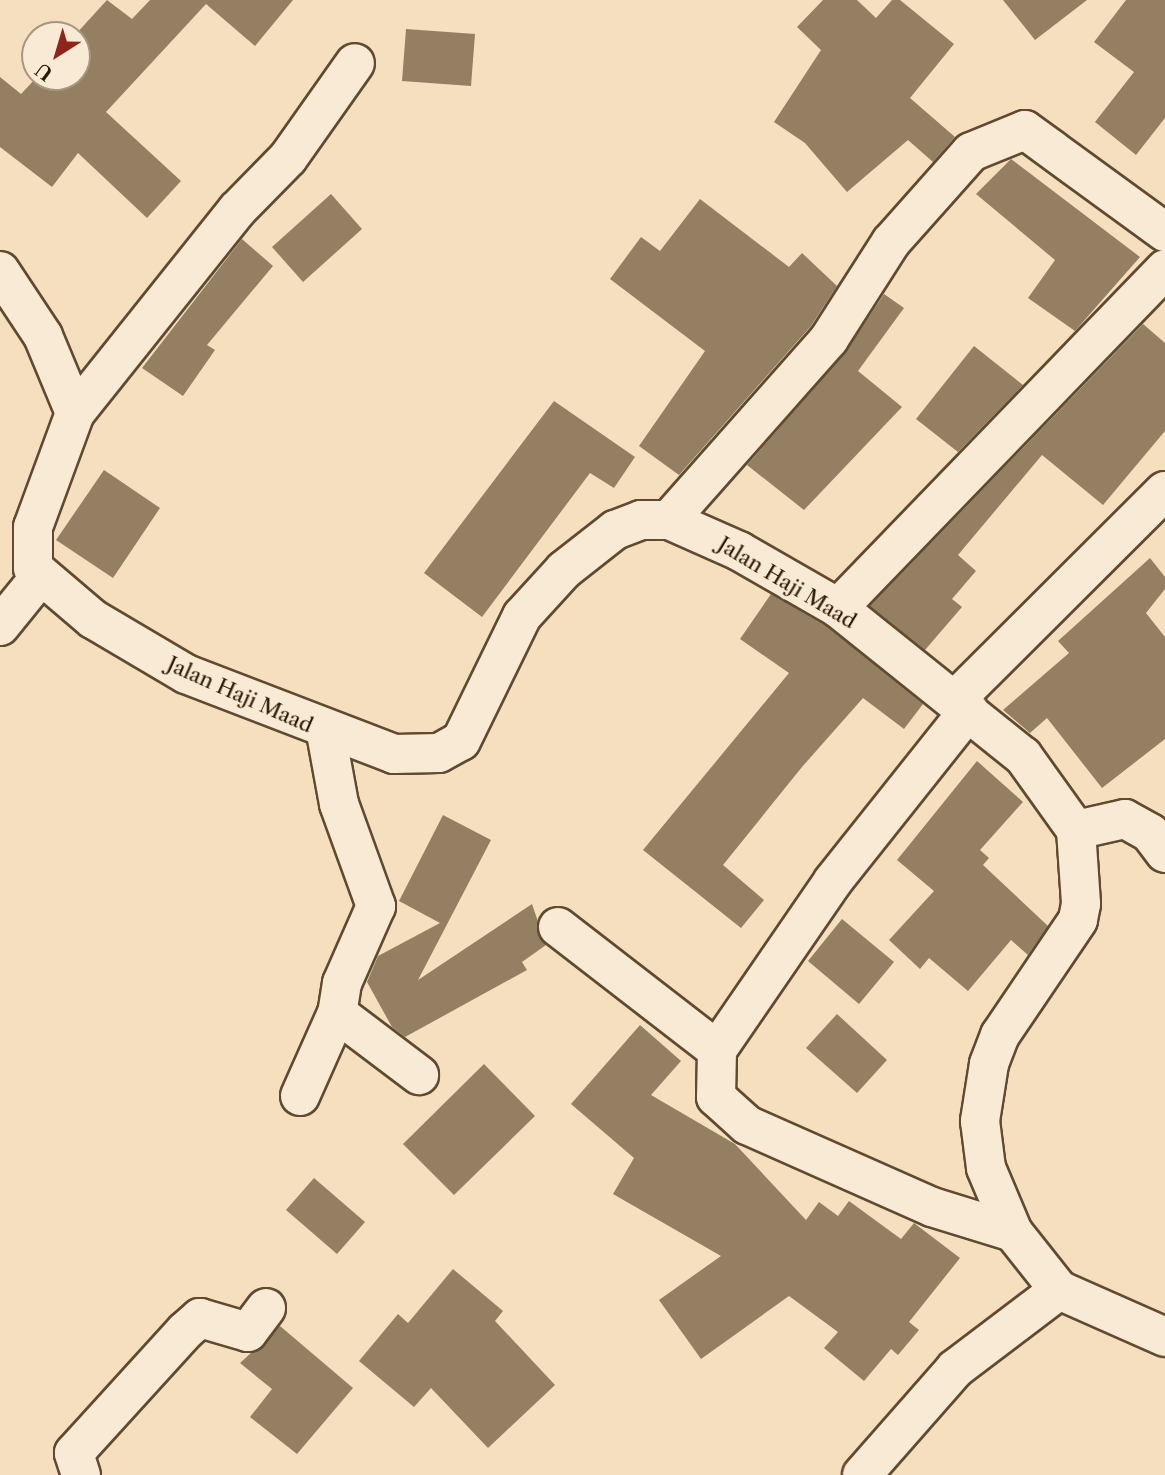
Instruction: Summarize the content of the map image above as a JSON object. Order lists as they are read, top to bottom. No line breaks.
{"streets":{"street":["Jalan Haji Maad"]},"north":"bottom left"}
